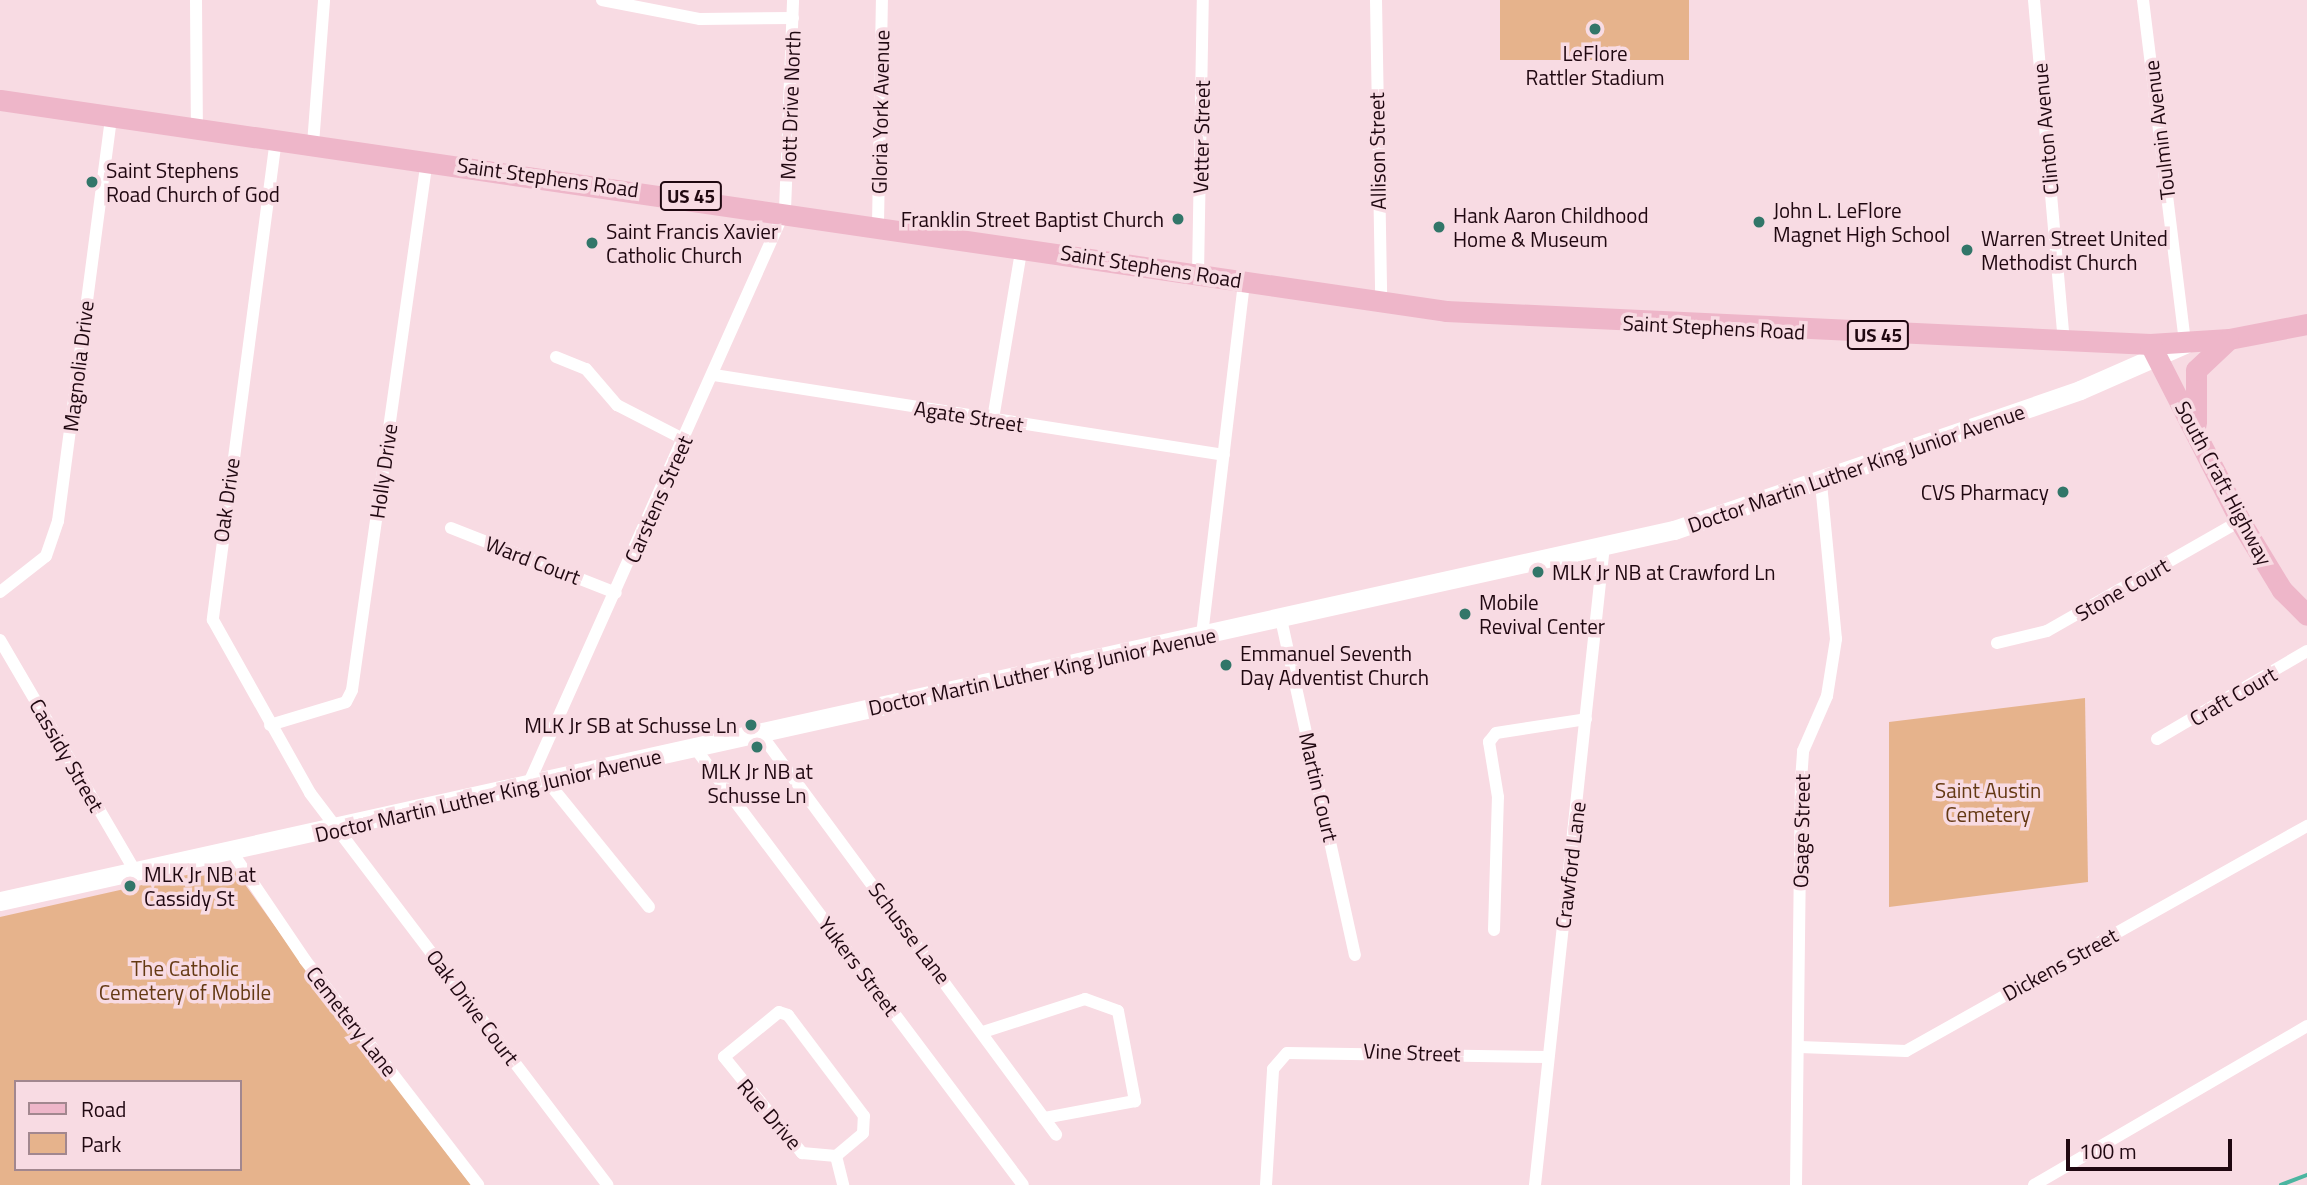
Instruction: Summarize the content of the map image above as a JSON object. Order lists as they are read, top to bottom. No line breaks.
{"streets":{"main road":["Saint Stephens Road","US 45","Doctor Martin Luther King Junior Avenue","South Craft Highway"],"street":["Mott Drive North","Gloria York Avenue","Clinton Avenue","Toulmin Avenue","Vetter Street","Allison Street","Magnolia Drive","Agate Street","Holly Drive","Carstens Street","Oak Drive","Ward Court","Stone Court","Craft Court","Cassidy Street","Martin Court","Osage Street","Crawford Lane","Schusse Lane","Dickens Street","Yukers Street","Oak Drive Court","Cemetery Lane","Vine Street","Rue Drive"]},"crossings":[["Mott Drive North","Saint Stephens Road"],["Mott Drive North","Carstens Street"],["Gloria York Avenue","Saint Stephens Road"],["Clinton Avenue","Saint Stephens Road"],["Toulmin Avenue","Saint Stephens Road"],["Vetter Street","Saint Stephens Road"],["Allison Street","Saint Stephens Road"],["Saint Stephens Road","Magnolia Drive"],["Saint Stephens Road","Doctor Martin Luther King Junior Avenue"],["Saint Stephens Road","Holly Drive"],["Saint Stephens Road","South Craft Highway"],["Saint Stephens Road","Carstens Street"],["Saint Stephens Road","Oak Drive"],["Agate Street","Carstens Street"],["Doctor Martin Luther King Junior Avenue","South Craft Highway"],["Doctor Martin Luther King Junior Avenue","Carstens Street"],["Doctor Martin Luther King Junior Avenue","Oak Drive"],["Doctor Martin Luther King Junior Avenue","Cassidy Street"],["Doctor Martin Luther King Junior Avenue","Martin Court"],["Doctor Martin Luther King Junior Avenue","Osage Street"],["Doctor Martin Luther King Junior Avenue","Crawford Lane"],["Doctor Martin Luther King Junior Avenue","Schusse Lane"],["Doctor Martin Luther King Junior Avenue","Yukers Street"],["Doctor Martin Luther King Junior Avenue","Oak Drive Court"],["Doctor Martin Luther King Junior Avenue","Cemetery Lane"],["Holly Drive","Oak Drive"],["South Craft Highway","Stone Court"],["Carstens Street","Ward Court"],["Oak Drive","Oak Drive Court"],["Osage Street","Dickens Street"],["Crawford Lane","Vine Street"]],"parks":["Saint Austin Cemetery","The Catholic Cemetery of Mobile"],"places":["LeFlore Rattler Stadium","Saint Stephens Road Church of God","Franklin Street Baptist Church","John L. LeFlore Magnet High School","Hank Aaron Childhood Home & Museum","Saint Francis Xavier Catholic Church","Warren Street United Methodist Church","CVS Pharmacy","MLK Jr NB at Crawford Ln","Mobile Revival Center","Emmanuel Seventh Day Adventist Church","MLK Jr SB at Schusse Ln","MLK Jr NB at Schusse Ln","MLK Jr NB at Cassidy St"],"legend":["Road","Park"],"scale_bar":"100 m"}
